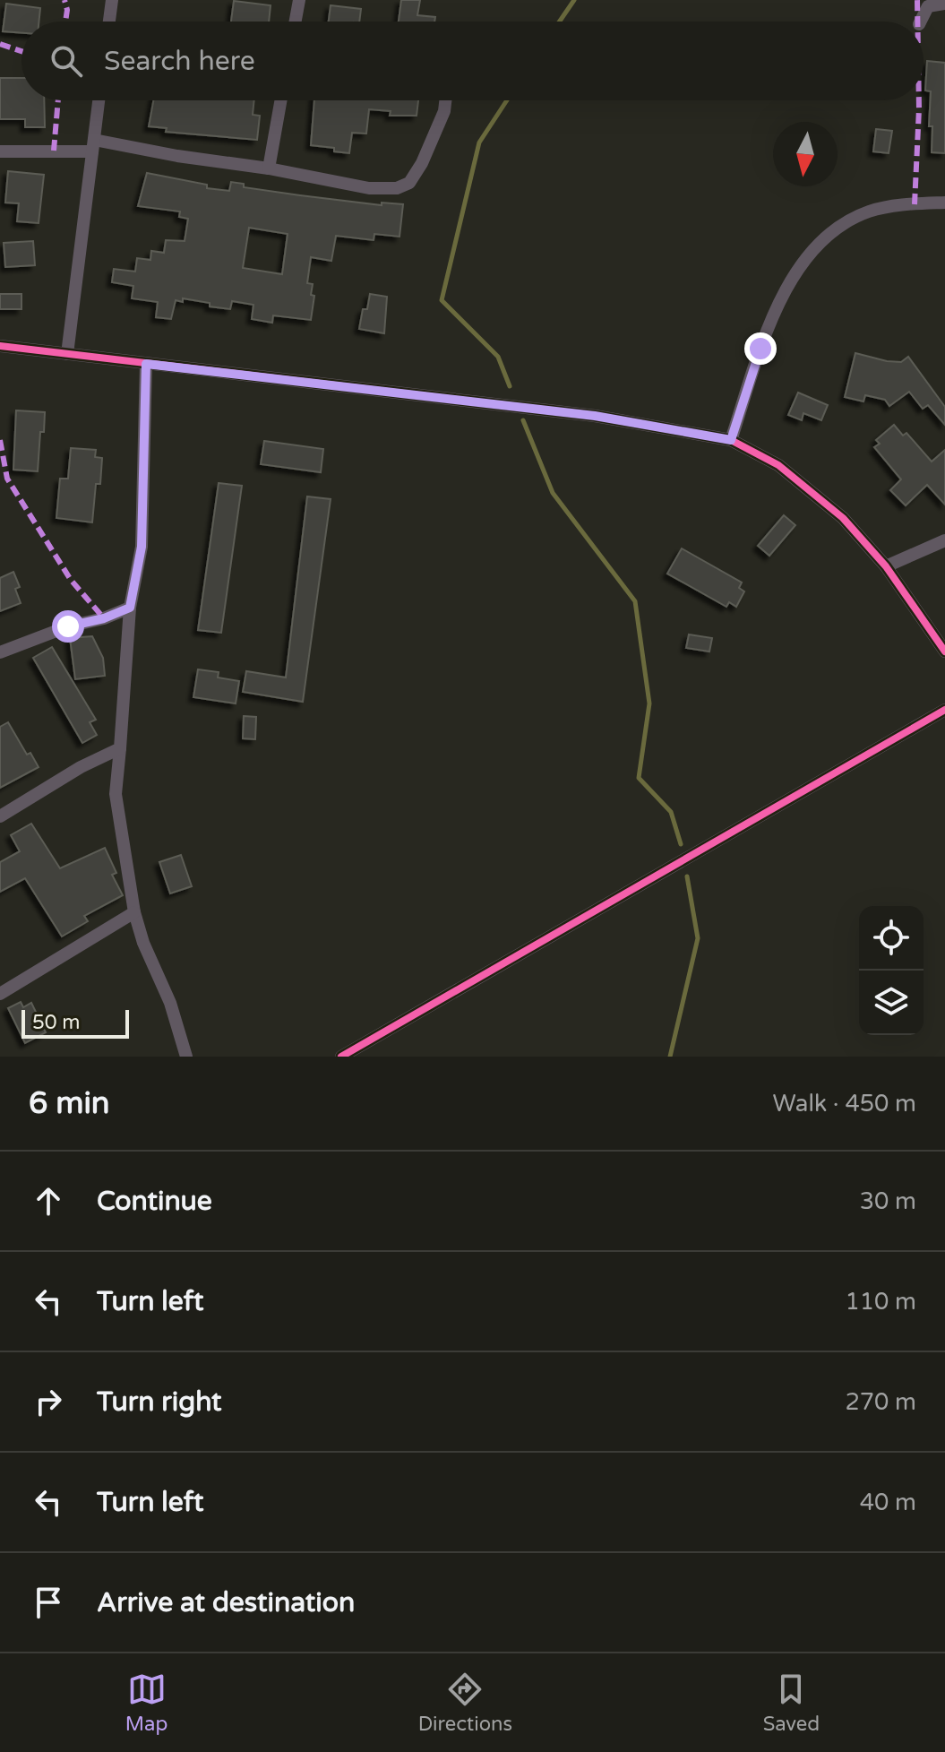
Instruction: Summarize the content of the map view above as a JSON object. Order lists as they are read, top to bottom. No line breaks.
{"scale_bar":"50 m","north":"bottom","page":{"search":"Search here","scale":"50 m","heading":["6 min","Walk · 450 m"],"list":[["Continue","30 m"],["Turn left","110 m"],["Turn right","270 m"],["Turn left","40 m"],"Arrive at destination"],"nav":["Map","Directions","Saved"]}}
